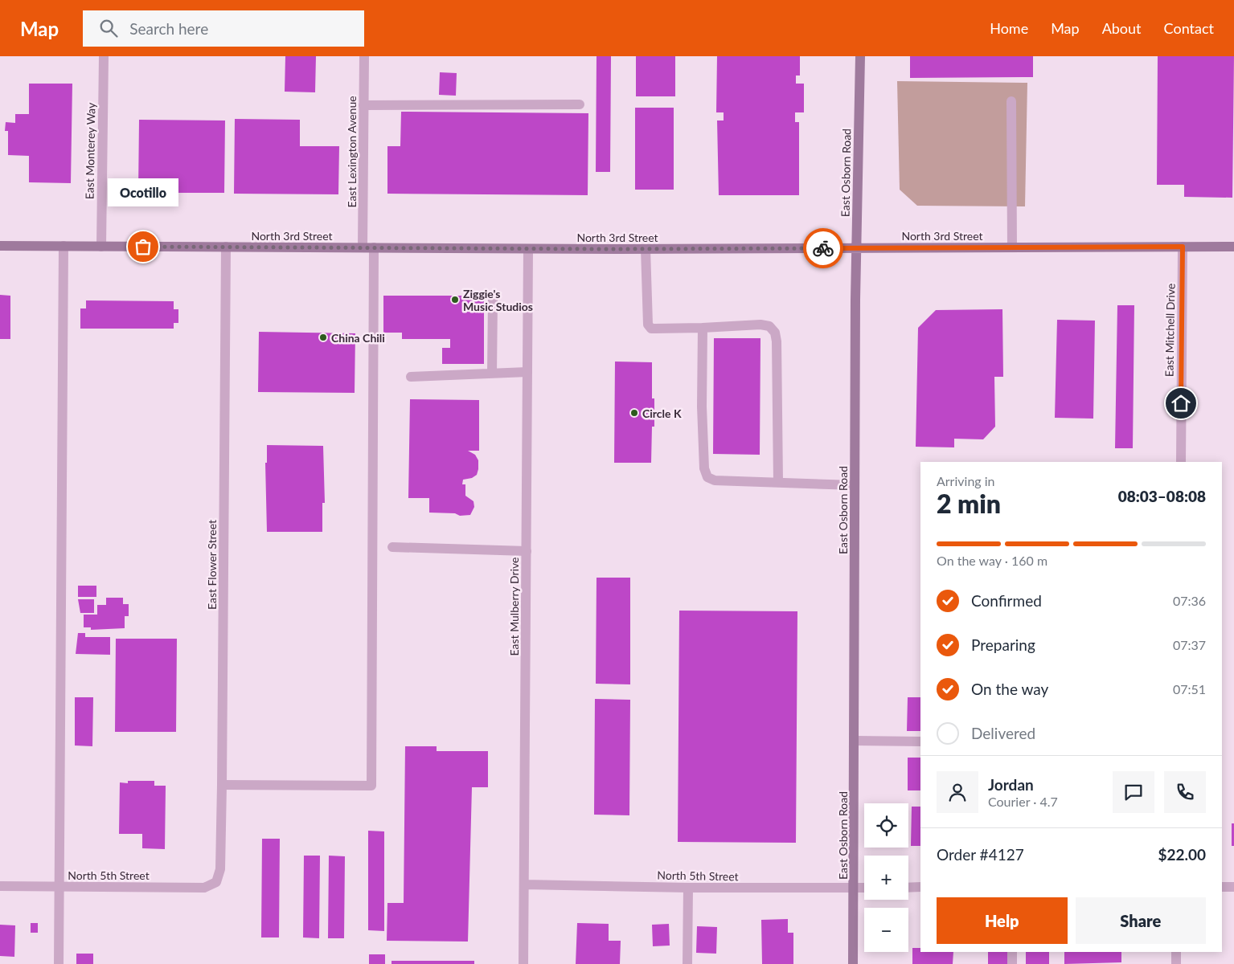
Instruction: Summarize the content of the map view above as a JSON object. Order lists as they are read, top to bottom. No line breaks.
{"streets":{"street":["East Monterey Way","East Lexington Avenue","East Osborn Road","North 3rd Street","East Mitchell Drive","East Flower Street","East Mulberry Drive","North 5th Street"]},"crossings":[["East Monterey Way","North 3rd Street"],["East Lexington Avenue","North 3rd Street"],["East Osborn Road","North 3rd Street"],["East Osborn Road","North 5th Street"],["North 3rd Street","East Mitchell Drive"],["North 3rd Street","East Flower Street"],["North 3rd Street","East Mulberry Drive"],["East Flower Street","North 5th Street"],["East Mulberry Drive","North 5th Street"]],"places":["Ocotillo","Ziggie's Music Studios","China Chili","Circle K"],"page":{"header":"Map","search":"Search here","nav":["Home","Map","About","Contact"],"bubble":"Ocotillo","heading":["2 min","Arriving in","08:03–08:08"],"panel":["Jordan","Courier · 4.7","Order #4127","$22.00"],"bar":"On the way · 160 m","list":[["Confirmed","07:36"],["Preparing","07:37"],["On the way","07:51"],"Delivered"],"map_buttons":["+","−"],"buttons":["Help","Share"]}}
